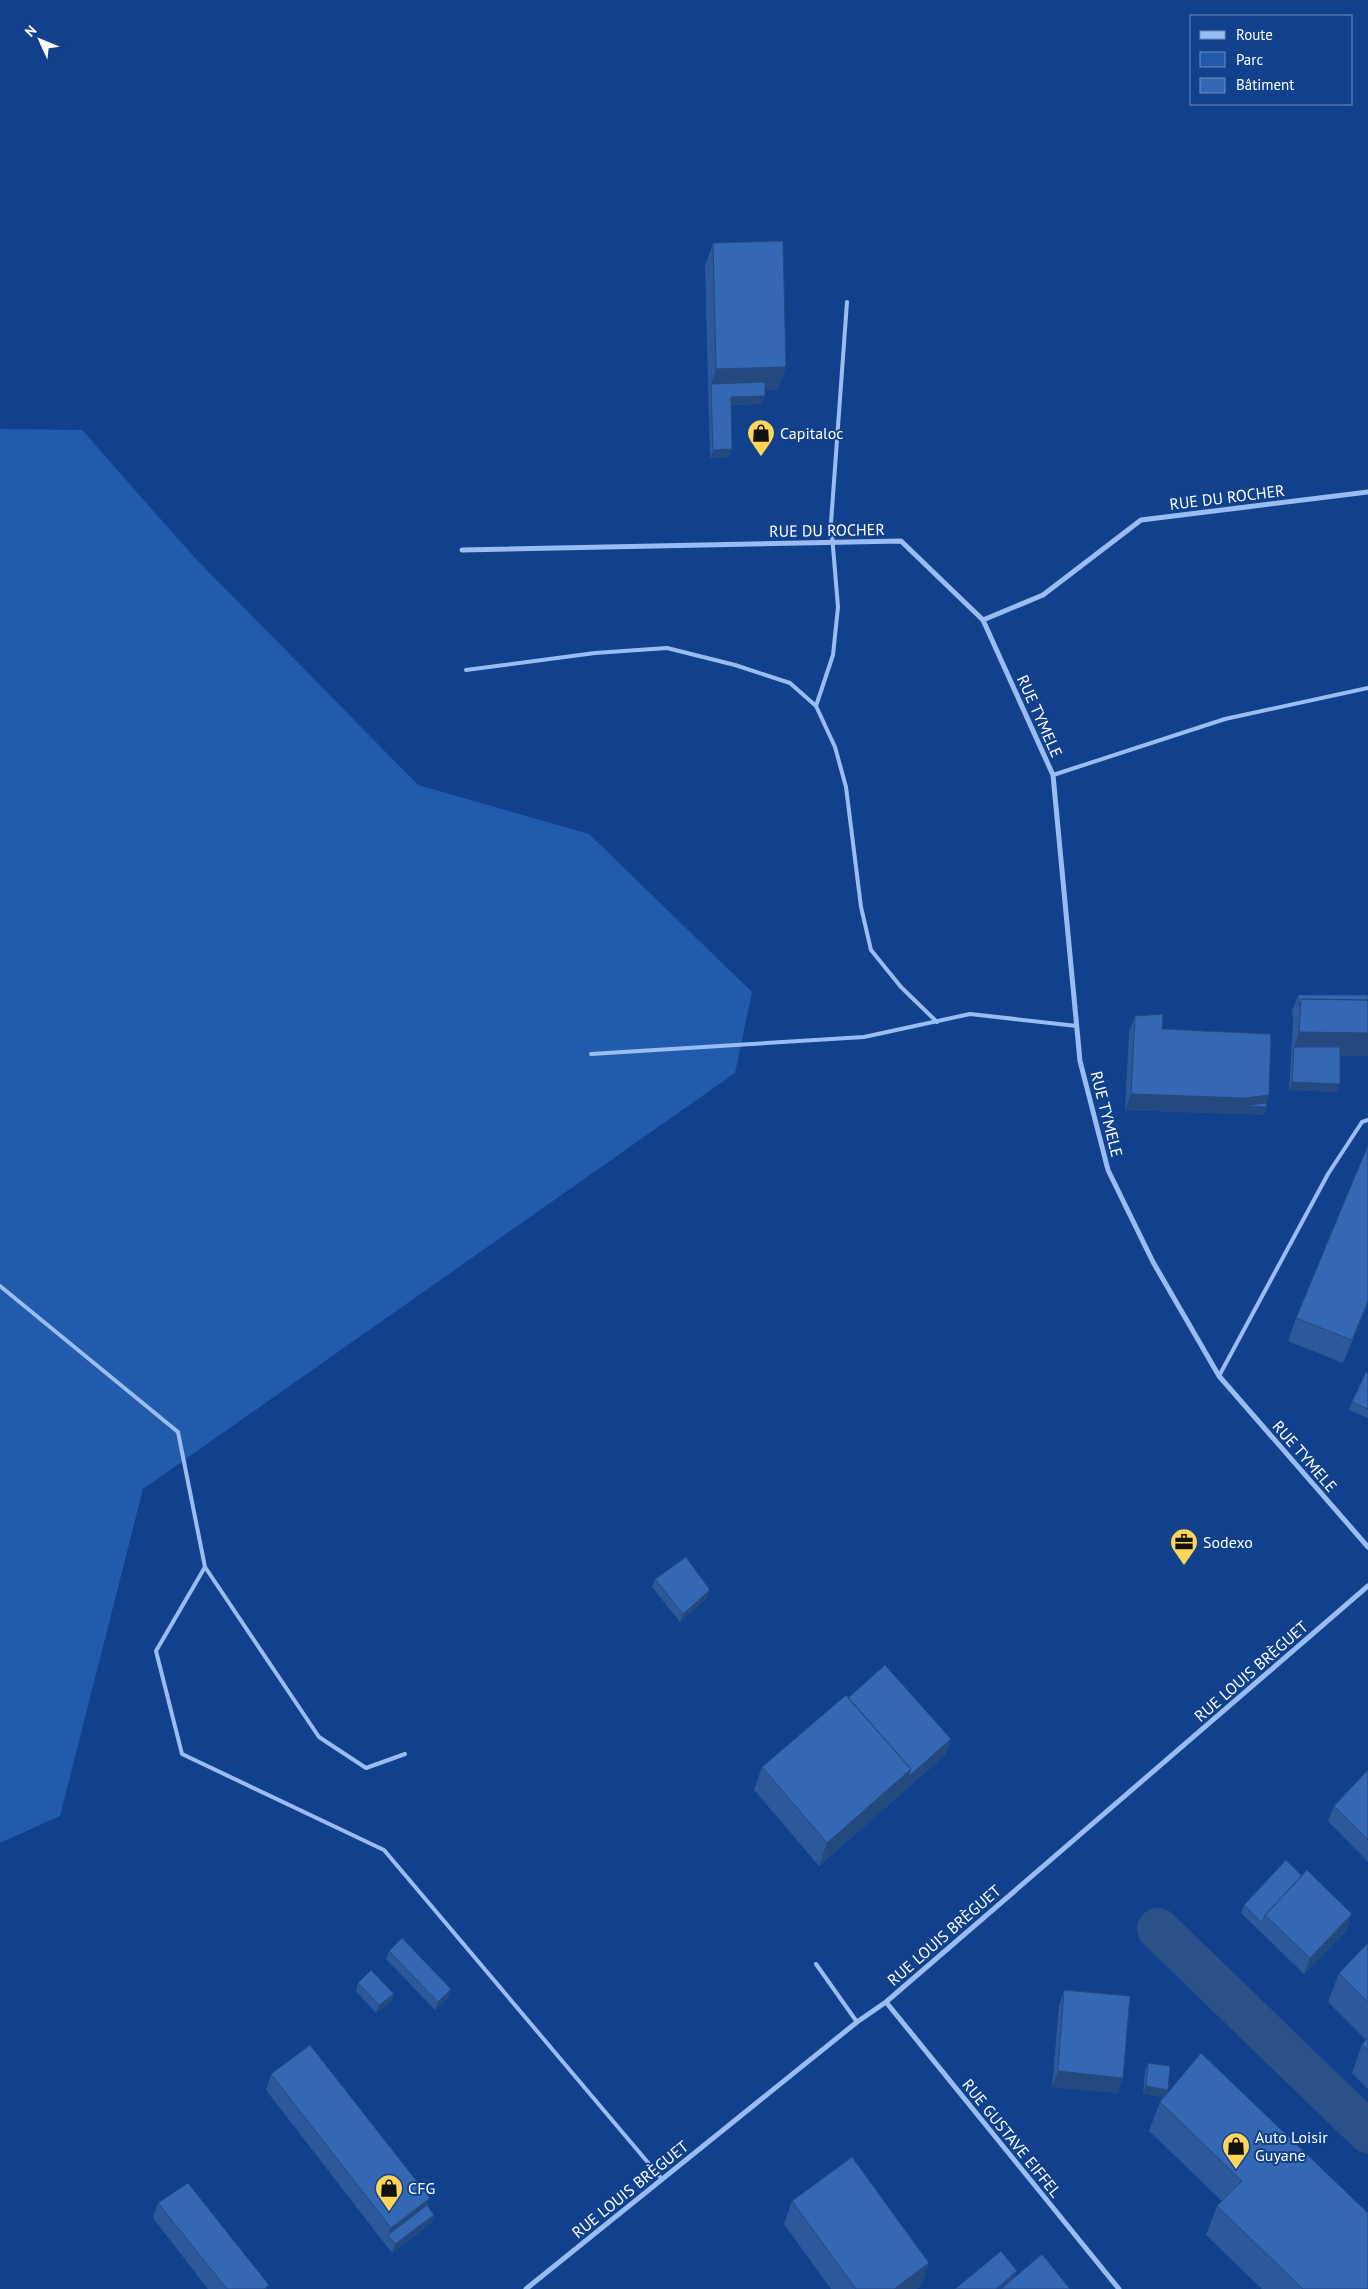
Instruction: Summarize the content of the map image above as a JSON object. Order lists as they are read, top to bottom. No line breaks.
{"streets":{"street":["RUE DU ROCHER","RUE TYMELE","RUE LOUIS BRÈGUET","RUE GUSTAVE EIFFEL"]},"crossings":[["RUE DU ROCHER","RUE TYMELE"],["RUE LOUIS BRÈGUET","RUE GUSTAVE EIFFEL"]],"places":{"shop":["Capitaloc","Auto Loisir Guyane","CFG"],"office":["Sodexo"]},"legend":["Route","Parc","Bâtiment"],"north":"top left"}
